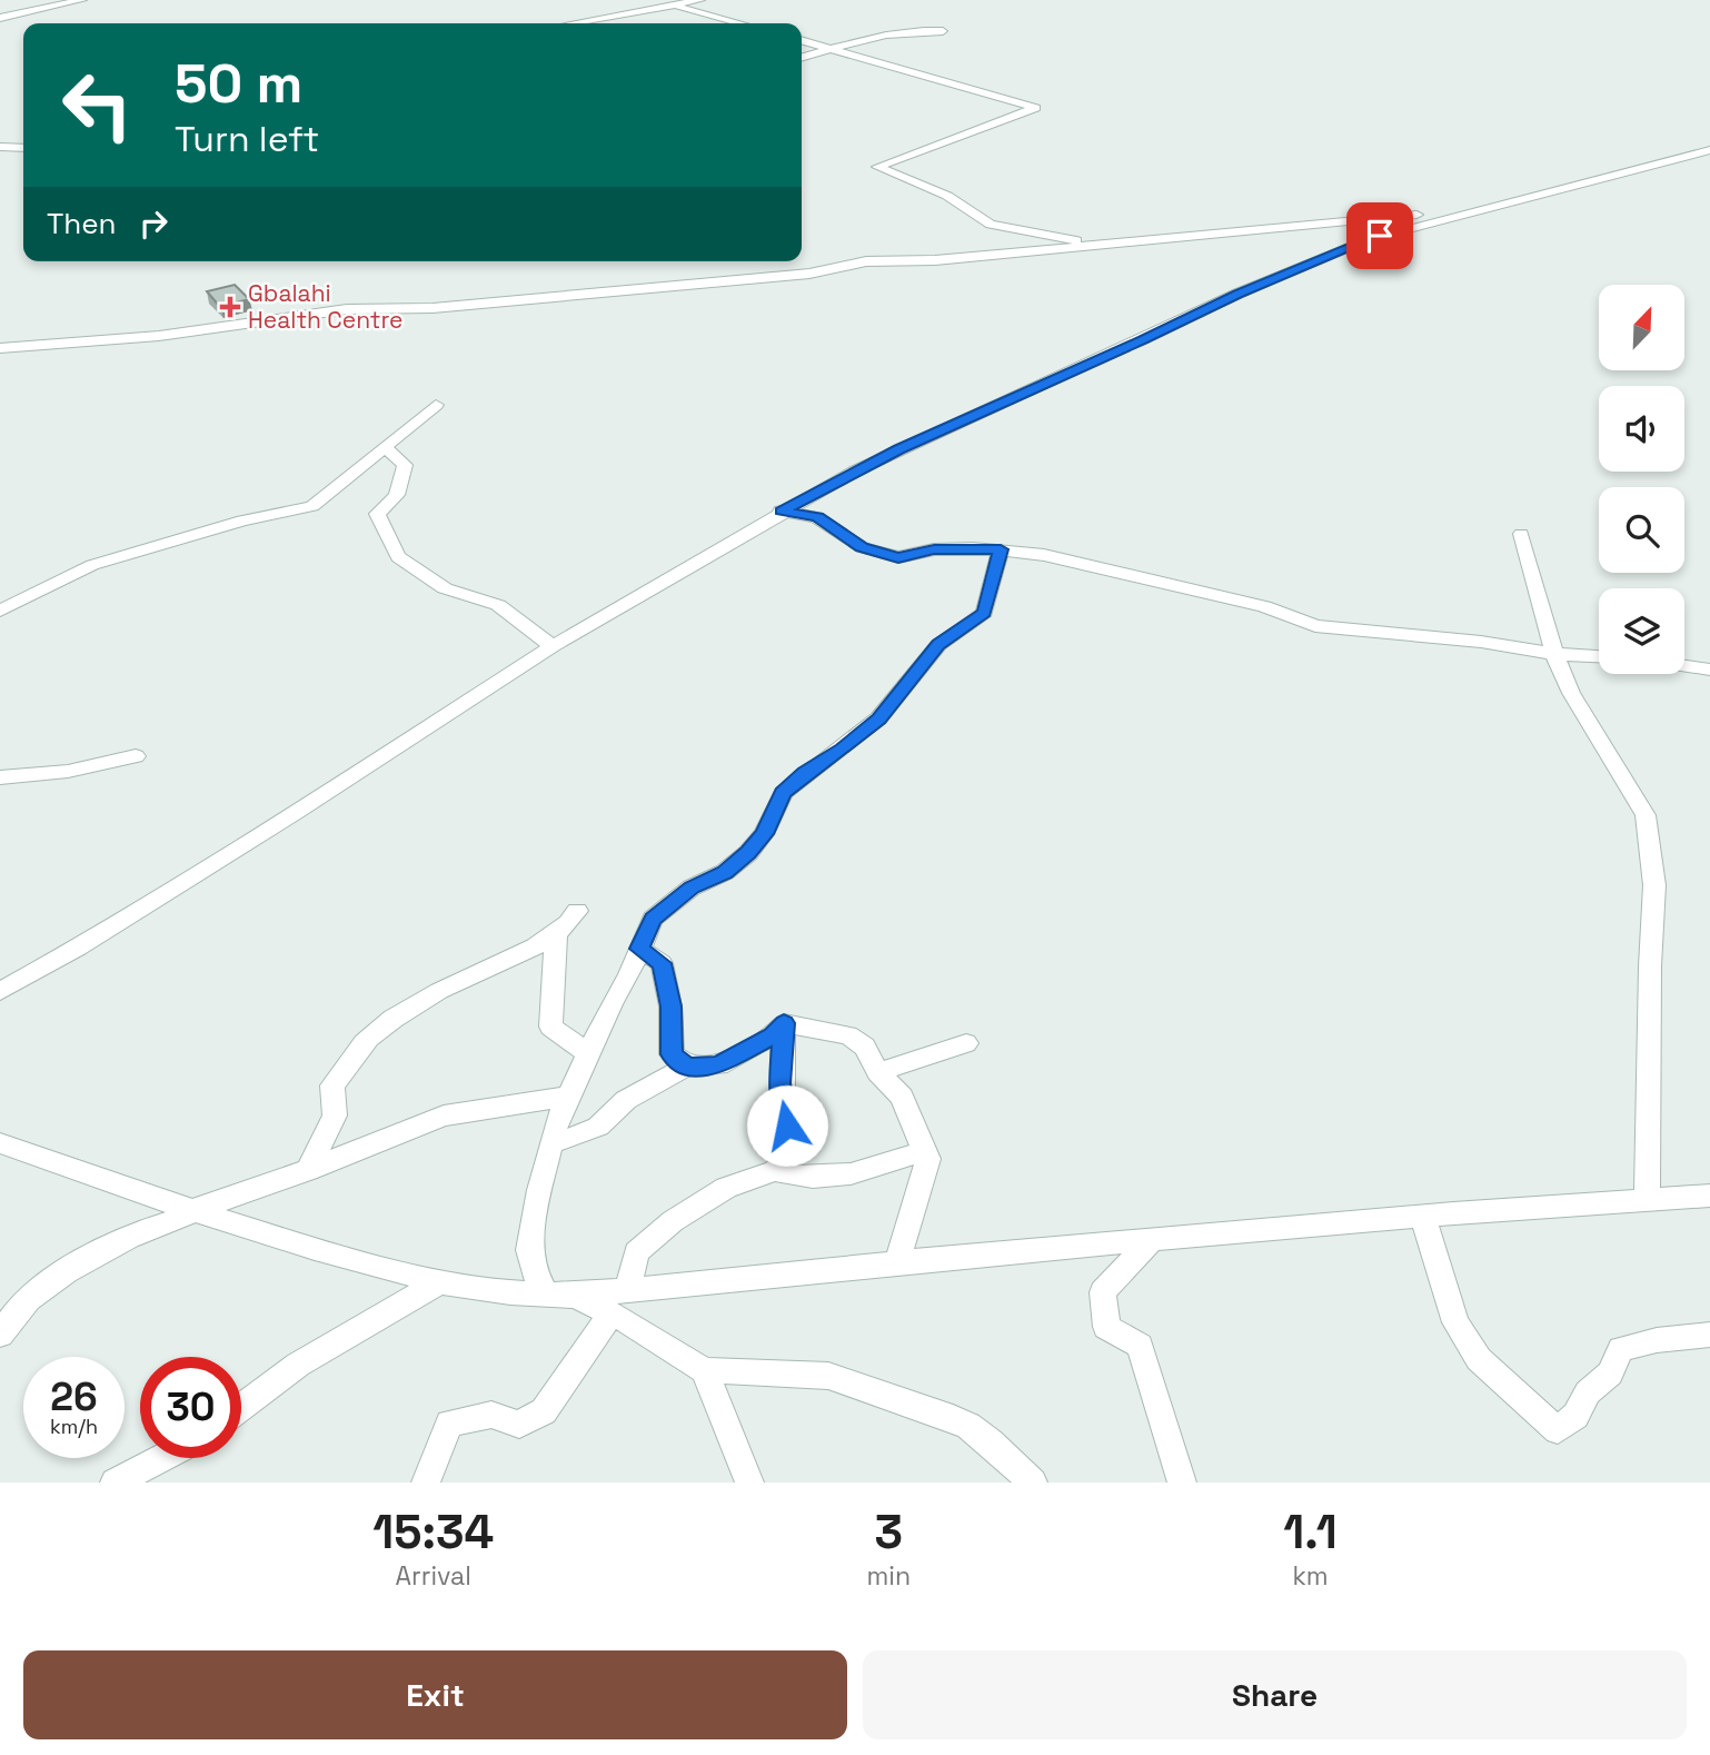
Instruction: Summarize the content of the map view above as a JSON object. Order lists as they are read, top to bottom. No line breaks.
{"places":{"health":["Gbalahi Health Centre"]},"north":"top right","page":{"turn":["50 m","Turn left"],"then":"Then","speed":"26 km/h","limit":"30","eta":["15:34","Arrival","3","min","1.1","km"],"buttons":["Exit","Share"]}}
